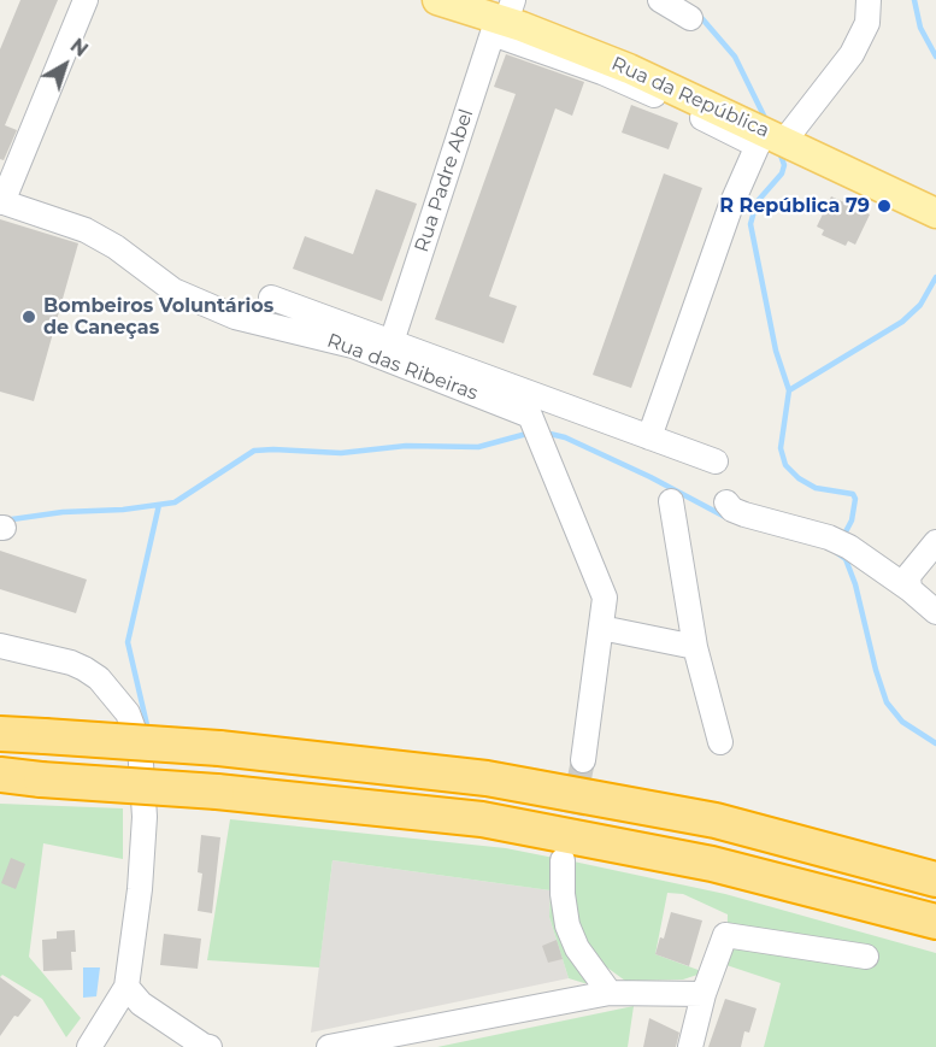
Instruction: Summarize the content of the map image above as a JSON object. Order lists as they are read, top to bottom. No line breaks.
{"streets":{"main road":["Rua da República"],"street":["Rua Padre Abel","Rua das Ribeiras"]},"crossings":[["Rua da República","Rua Padre Abel"]],"places":["R República 79","Bombeiros Voluntários de Caneças"],"north":"top right"}
